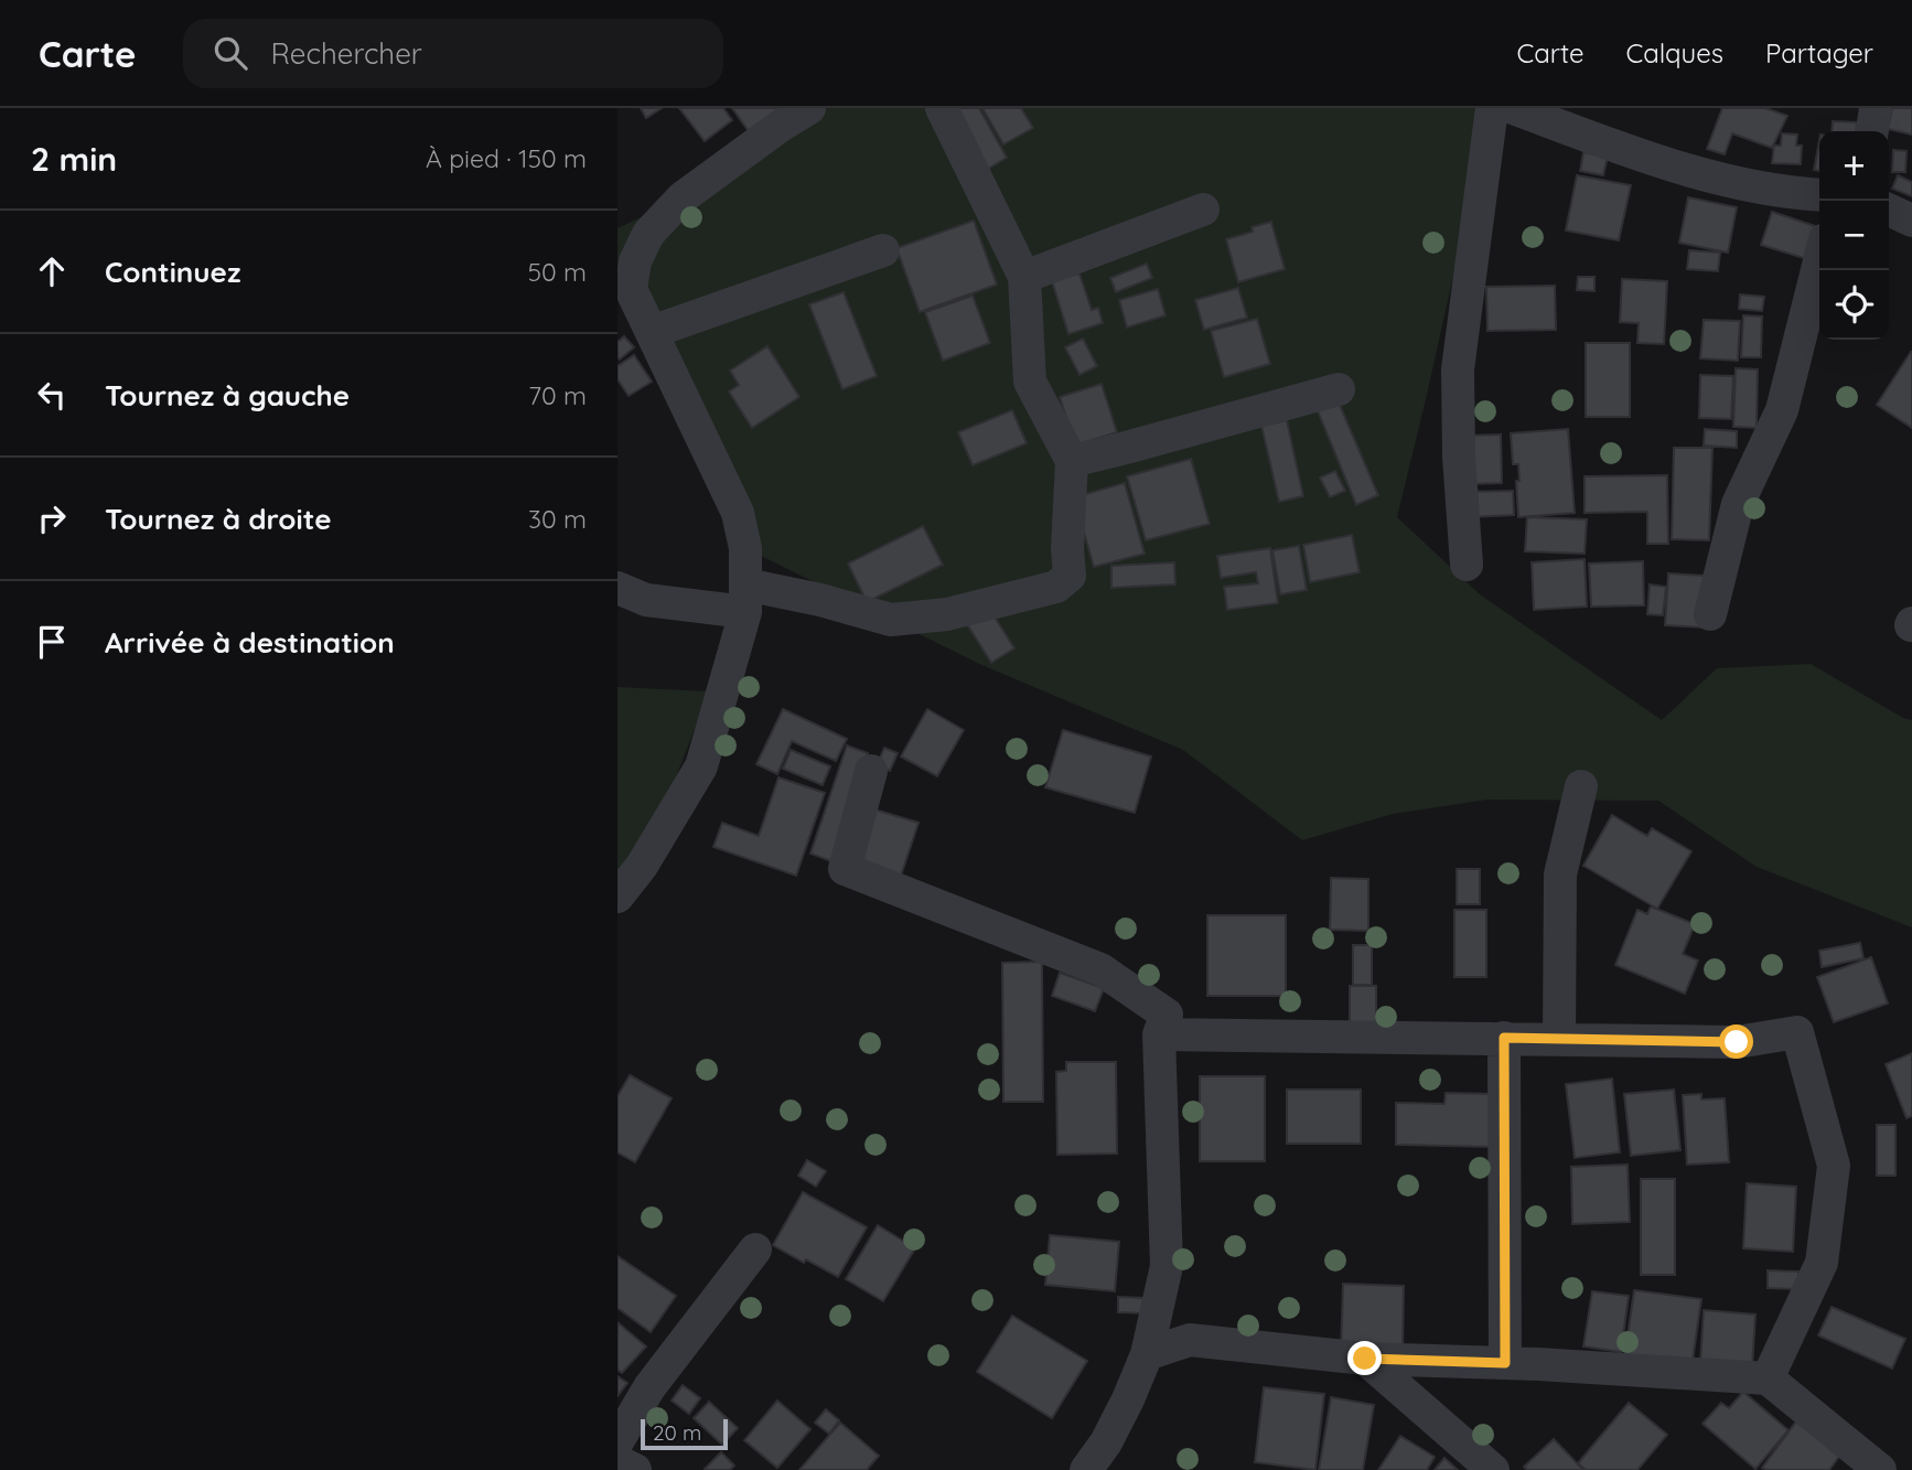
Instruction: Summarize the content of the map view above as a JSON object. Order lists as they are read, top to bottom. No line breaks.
{"scale_bar":"20 m","page":{"header":"Carte","search":"Rechercher","nav":["Carte","Calques","Partager"],"heading":["2 min","À pied · 150 m"],"map_buttons":["+","−"],"list":[["Continuez","50 m"],["Tournez à gauche","70 m"],["Tournez à droite","30 m"],"Arrivée à destination"],"scale":"20 m"}}
